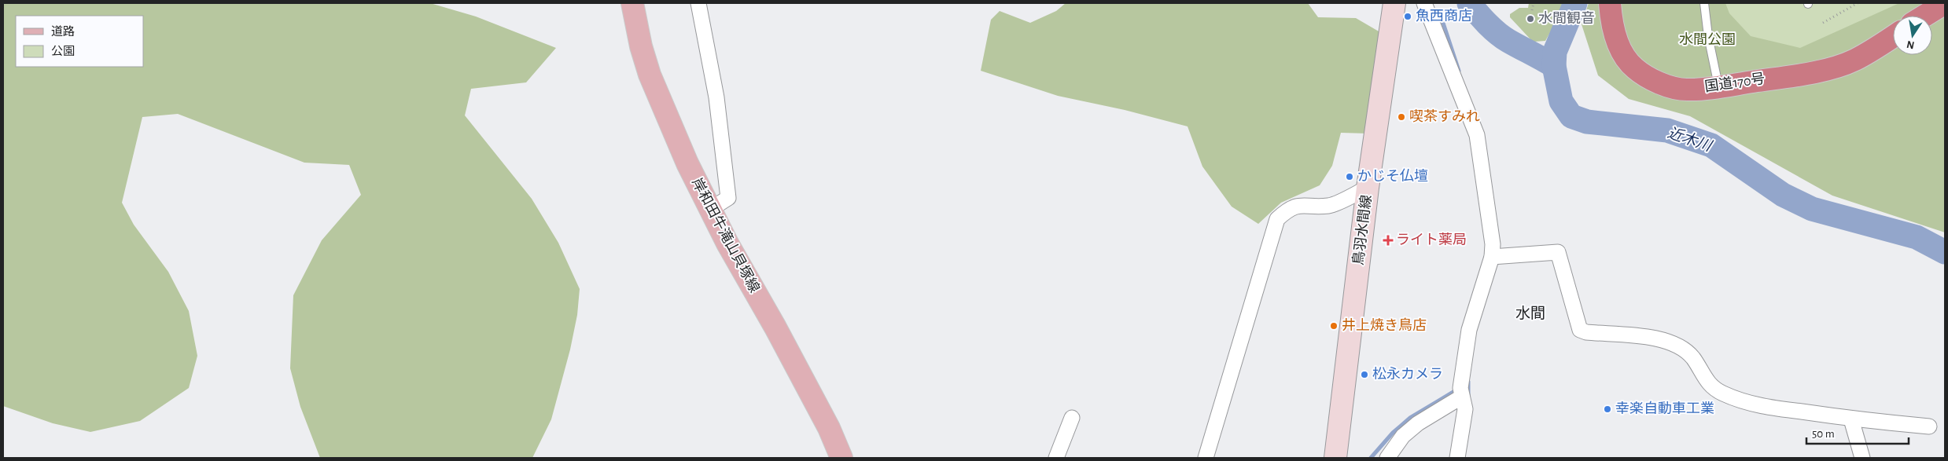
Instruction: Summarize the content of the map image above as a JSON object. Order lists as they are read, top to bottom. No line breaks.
{"streets":{"highway":["国道170号"],"main road":["岸和田牛滝山貝塚線"],"street":["鳥羽水間線"]},"districts":["水間"],"water":["近木川"],"parks":["水間公園"],"places":{"other":["魚西商店","水間観音","喫茶すみれ","かじそ仏壇","井上焼き鳥店","松永カメラ","幸楽自動車工業"],"health":["ライト薬局"]},"legend":["道路","公園"],"scale_bar":"50 m","north":"bottom"}
